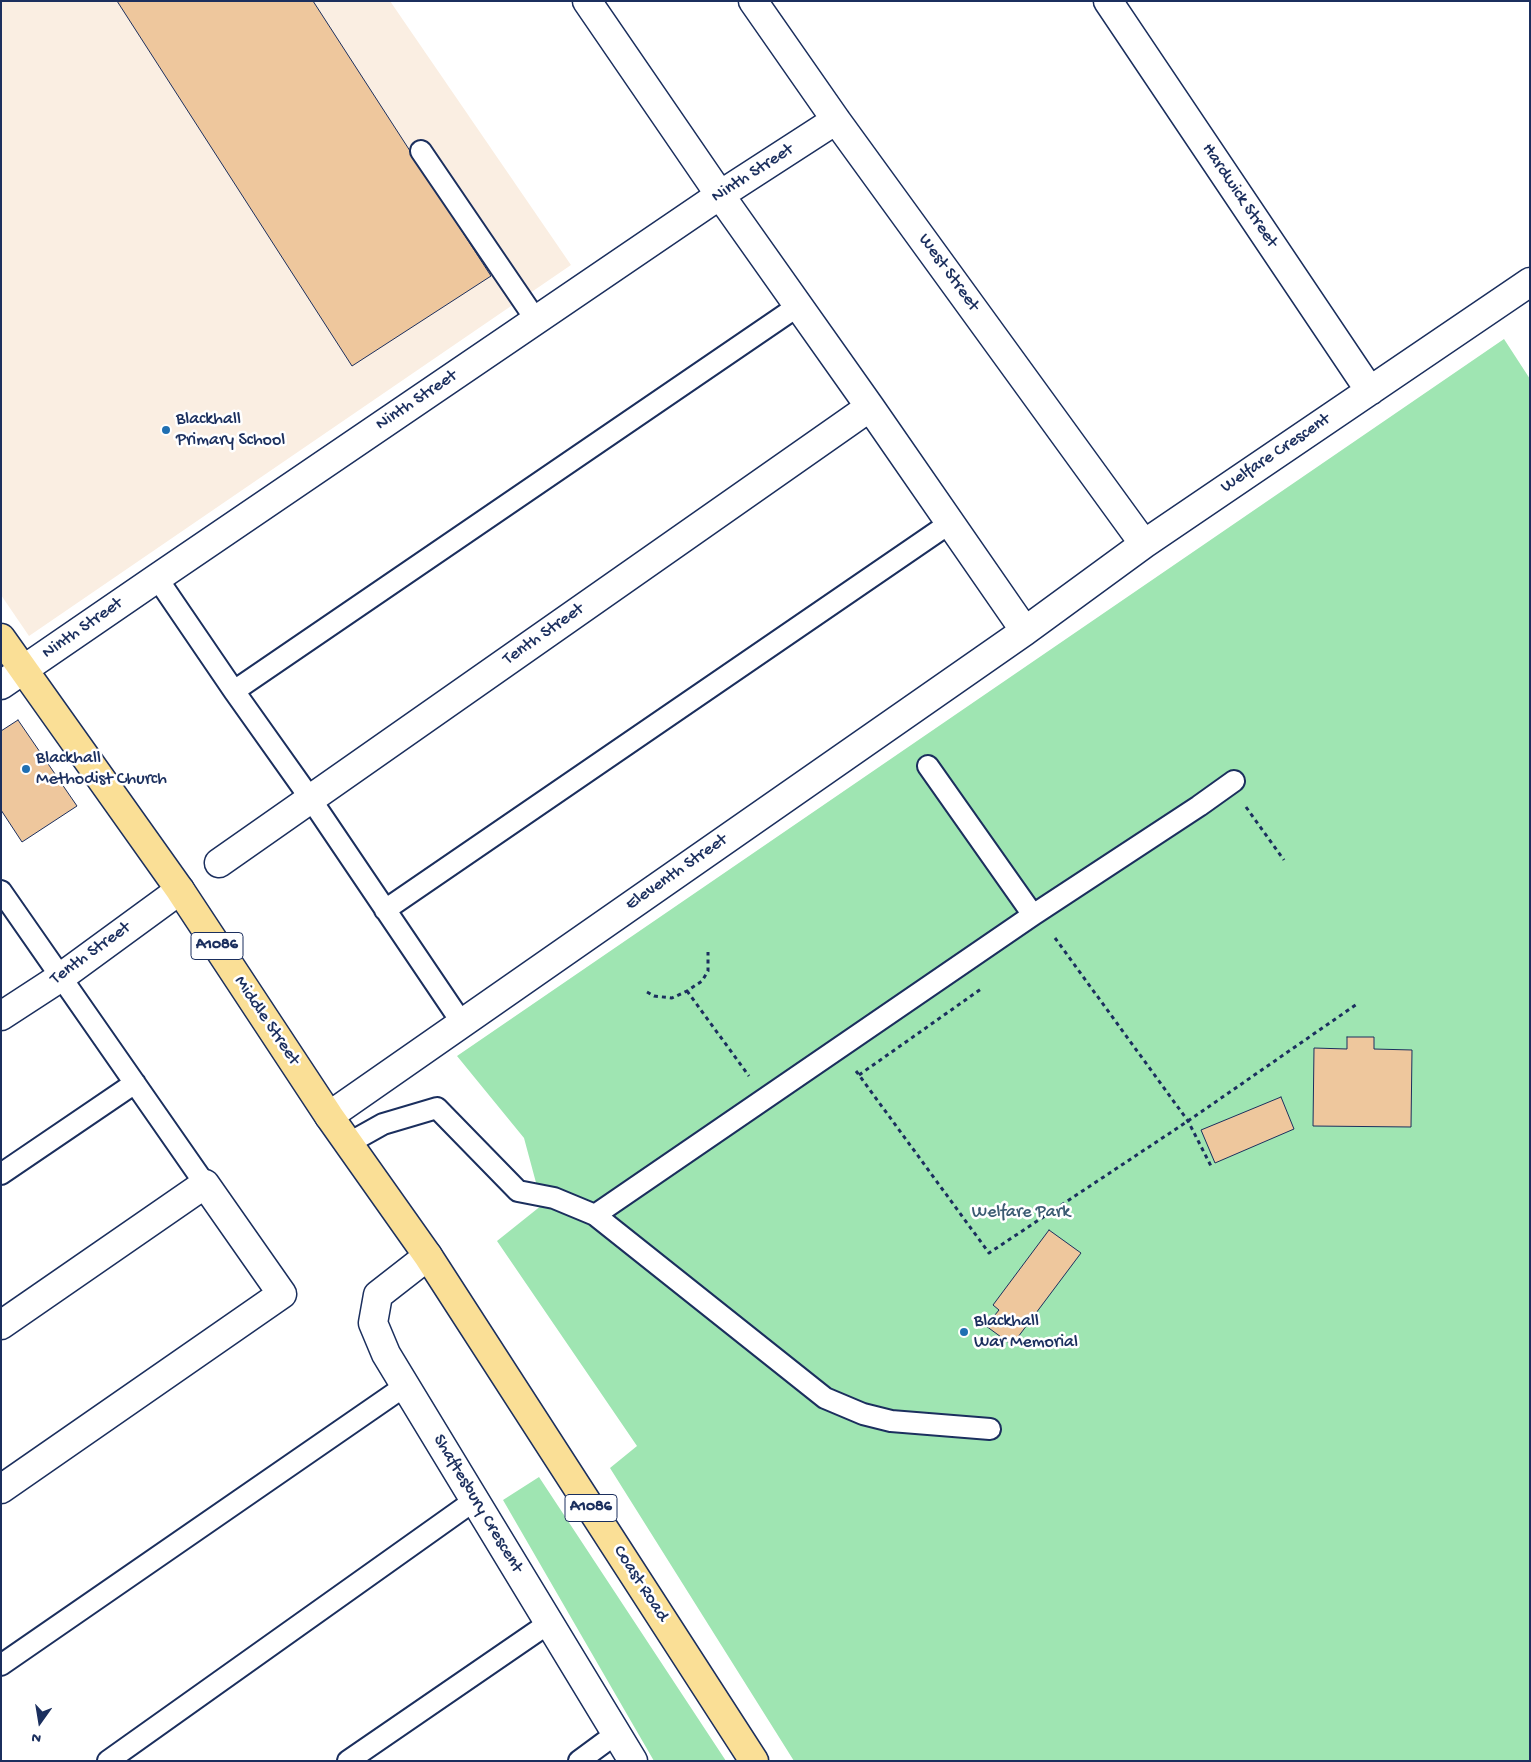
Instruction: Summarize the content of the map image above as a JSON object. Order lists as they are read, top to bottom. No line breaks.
{"streets":{"main road":["A1086","Middle Street","Coast Road"],"street":["Ninth Street","Hardwick Street","West Street","Welfare Crescent","Tenth Street","Eleventh Street","Shaftesbury Crescent"]},"crossings":[["Ninth Street","West Street"],["Ninth Street","Middle Street"],["Hardwick Street","Welfare Crescent"],["West Street","Welfare Crescent"],["Welfare Crescent","Eleventh Street"],["Tenth Street","Middle Street"],["Eleventh Street","Middle Street"],["Middle Street","Shaftesbury Crescent"],["Middle Street","Coast Road"],["Shaftesbury Crescent","Coast Road"]],"parks":["Welfare Park"],"places":["Blackhall Primary School","Blackhall Methodist Church","Blackhall War Memorial"],"north":"bottom"}
